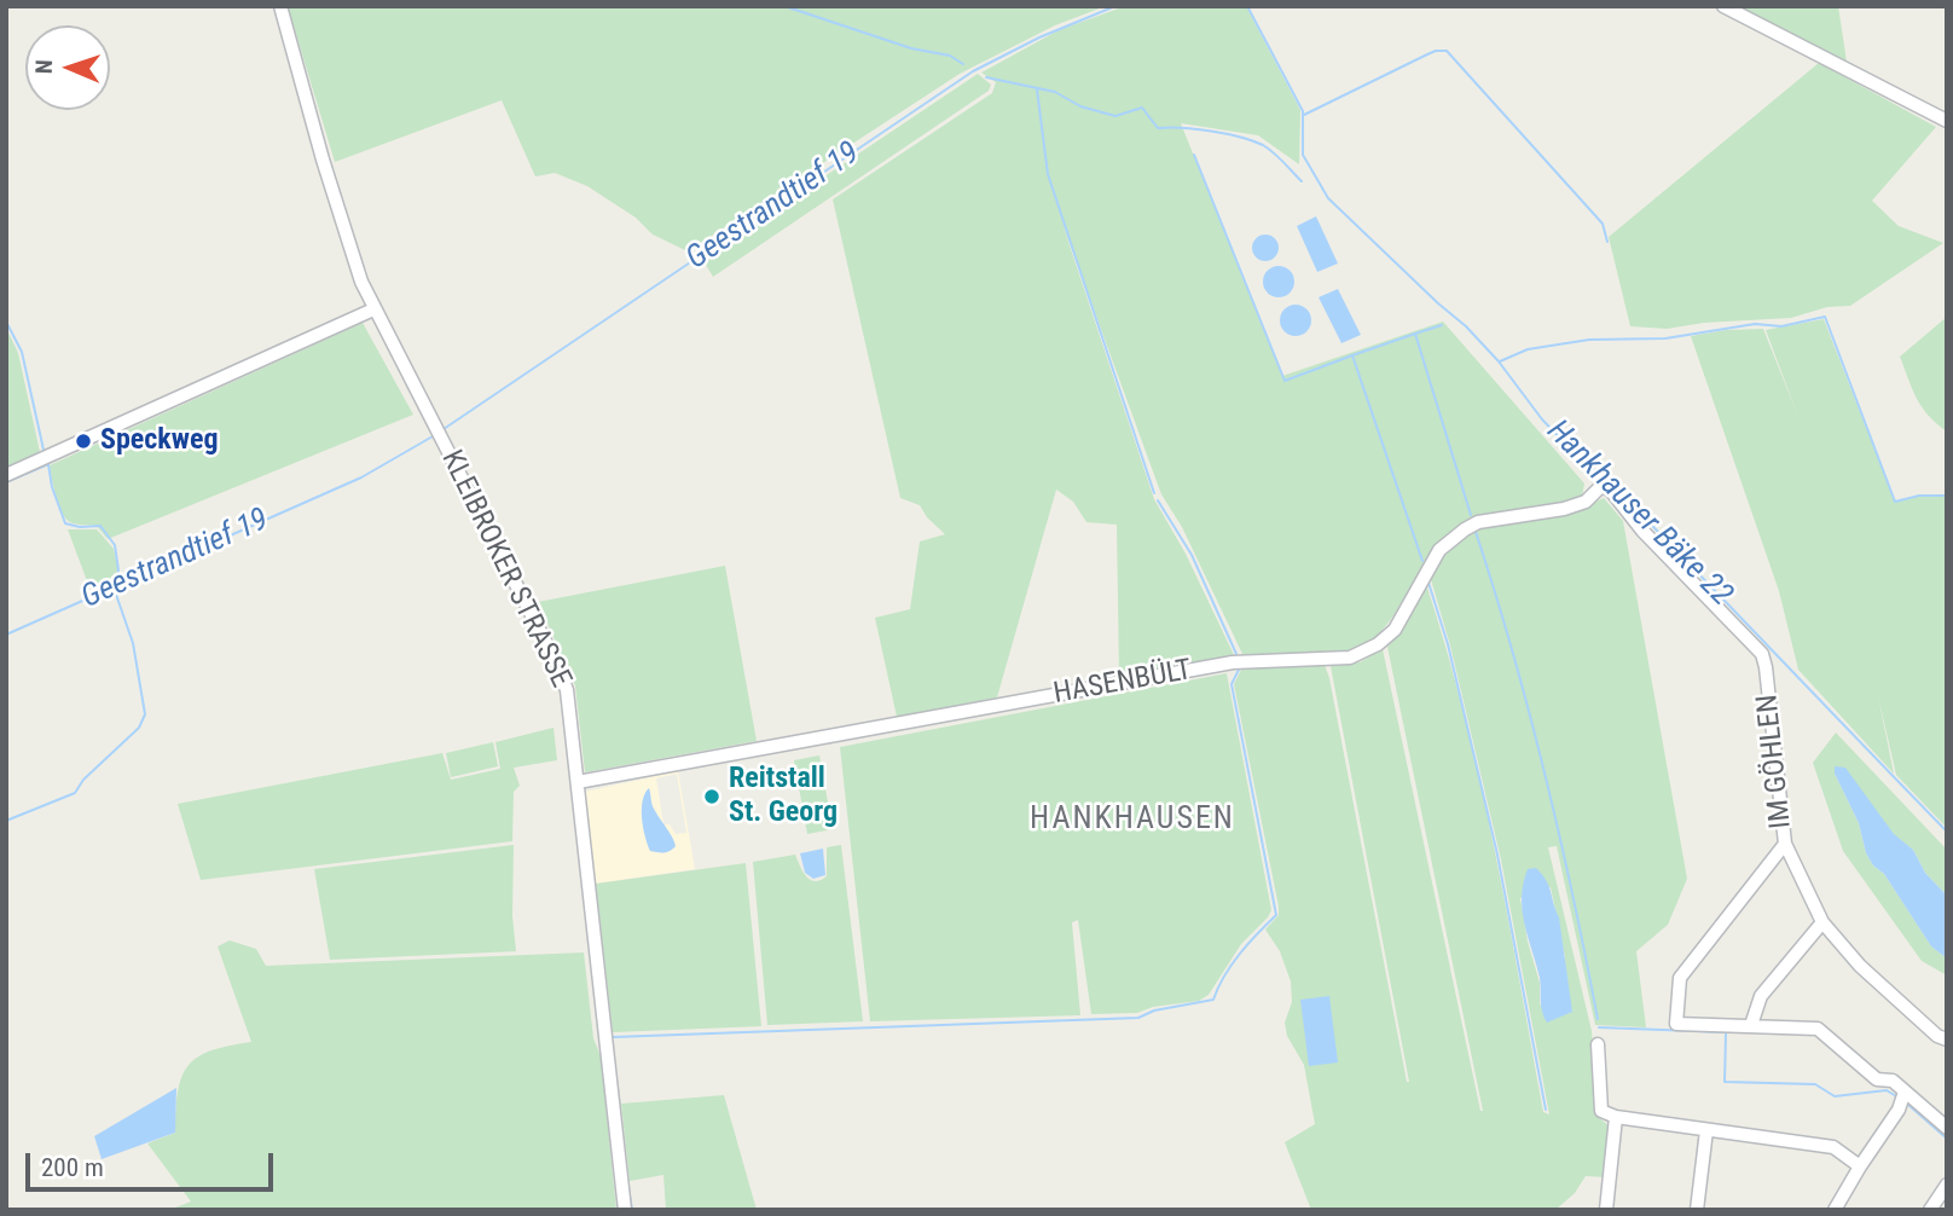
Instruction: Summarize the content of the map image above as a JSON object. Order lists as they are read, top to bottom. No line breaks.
{"streets":{"street":["KLEIBROKER STRASSE","HASENBÜLT","IM GÖHLEN"]},"crossings":[["KLEIBROKER STRASSE","HASENBÜLT"],["HASENBÜLT","IM GÖHLEN"]],"districts":["HANKHAUSEN"],"water":["Geestrandtief 19","Hankhauser Bäke 22"],"places":["Speckweg","Reitstall St. Georg"],"scale_bar":"200 m","north":"left"}
